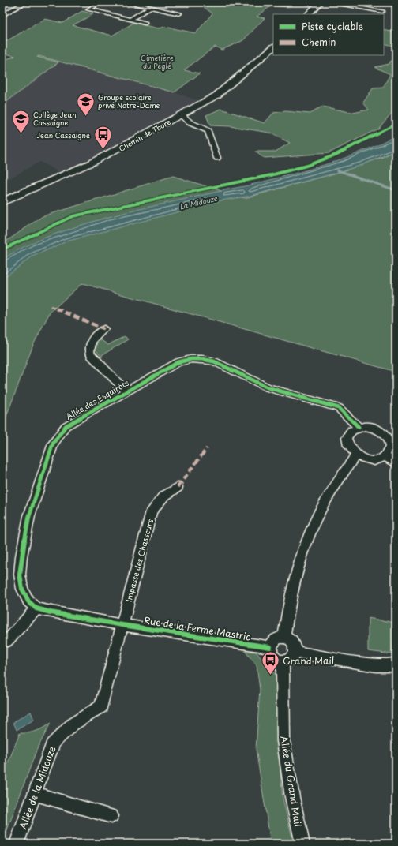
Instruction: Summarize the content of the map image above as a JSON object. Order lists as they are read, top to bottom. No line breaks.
{"streets":{"street":["Chemin de Thore","Allée des Esquirôts","Impasse des Chasseurs","Rue de la Ferme Mastric","Allée du Grand Mail","Allée de la Midouze"]},"crossings":[["Allée des Esquirôts","Impasse des Chasseurs"],["Allée des Esquirôts","Rue de la Ferme Mastric"],["Allée des Esquirôts","Allée de la Midouze"],["Impasse des Chasseurs","Rue de la Ferme Mastric"],["Impasse des Chasseurs","Allée de la Midouze"],["Rue de la Ferme Mastric","Allée du Grand Mail"],["Rue de la Ferme Mastric","Allée de la Midouze"]],"water":["La Midouze"],"parks":["Cimetière du Péglé"],"places":{"school or university":["Groupe scolaire privé Notre-Dame","Collège Jean Cassaigne"],"bus stop":["Jean Cassaigne","Grand Mail"]},"legend":["Piste cyclable","Chemin"]}
